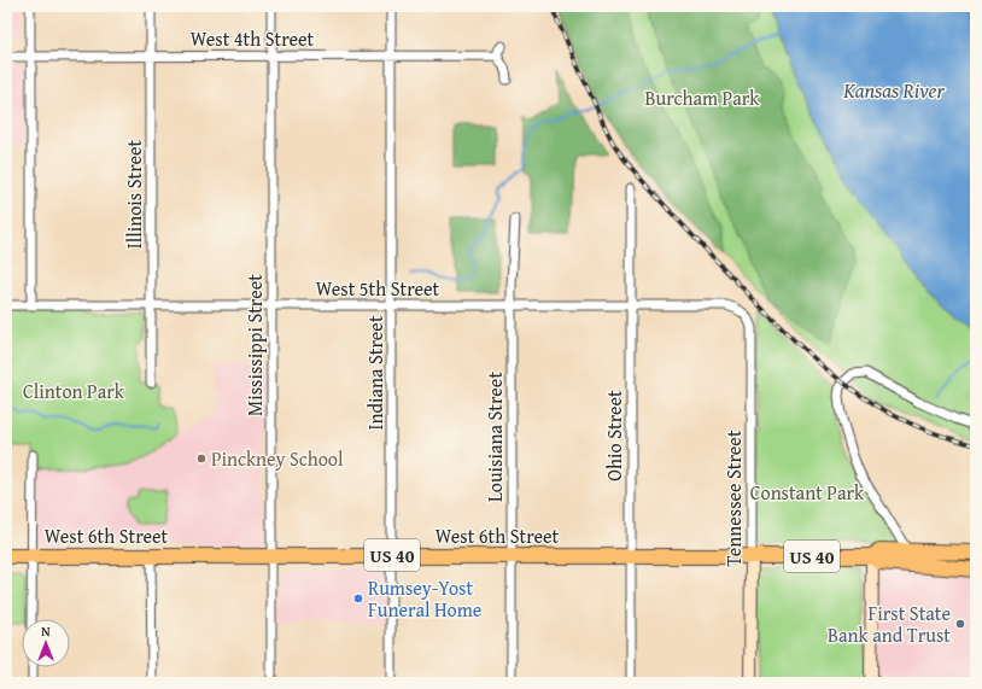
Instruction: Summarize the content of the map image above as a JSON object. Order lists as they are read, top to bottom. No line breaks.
{"streets":{"highway":["West 6th Street","US 40"],"main road":["Tennessee Street"],"street":["West 4th Street","Illinois Street","West 5th Street","Mississippi Street","Indiana Street","Ohio Street","Louisiana Street"]},"crossings":[["West 4th Street","Illinois Street"],["West 4th Street","Mississippi Street"],["West 4th Street","Indiana Street"],["Illinois Street","West 5th Street"],["West 5th Street","Mississippi Street"],["West 5th Street","Indiana Street"],["West 5th Street","Ohio Street"],["West 5th Street","Louisiana Street"],["West 5th Street","Tennessee Street"],["Mississippi Street","West 6th Street"],["Indiana Street","West 6th Street"],["Ohio Street","West 6th Street"],["Louisiana Street","West 6th Street"],["Tennessee Street","West 6th Street"],["West 6th Street","US 40"]],"water":["Kansas River"],"parks":["Burcham Park","Clinton Park","Constant Park"],"places":["Pinckney School","Rumsey-Yost Funeral Home","First State Bank and Trust"],"north":"top"}
